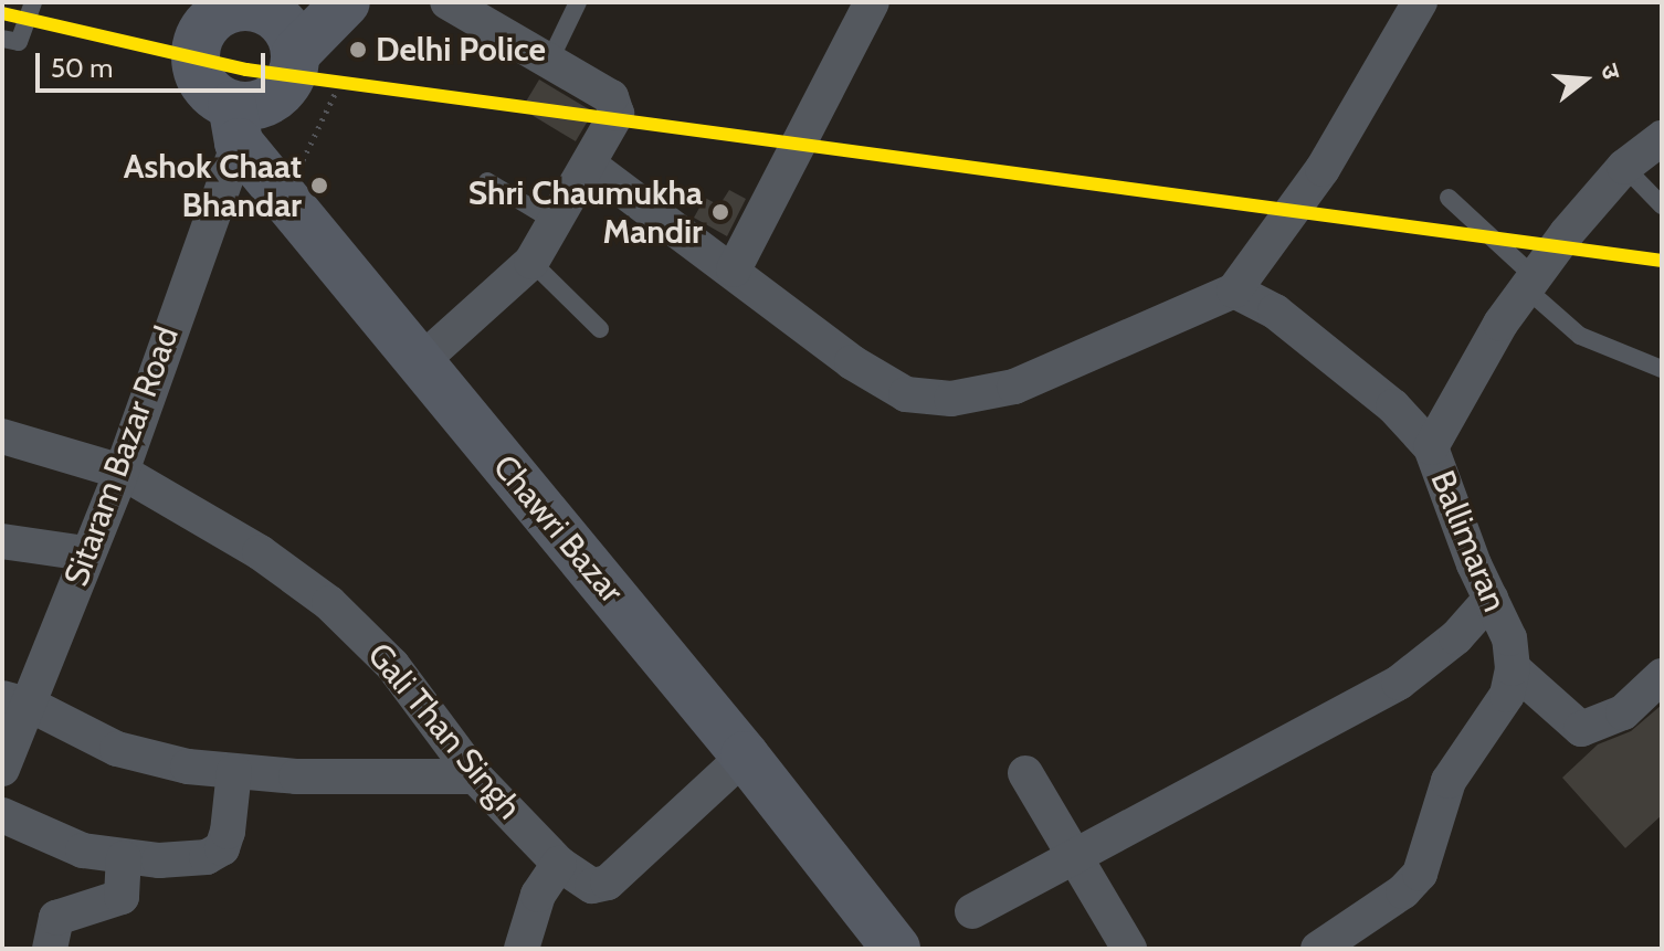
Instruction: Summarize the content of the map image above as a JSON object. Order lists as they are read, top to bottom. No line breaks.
{"streets":{"street":["Sitaram Bazar Road","Chawri Bazar","Ballimaran","Gali Than Singh"]},"crossings":[["Sitaram Bazar Road","Chawri Bazar"],["Sitaram Bazar Road","Gali Than Singh"],["Chawri Bazar","Gali Than Singh"]],"places":["Delhi Police","Ashok Chaat Bhandar","Shri Chaumukha Mandir"],"scale_bar":"50 m","north":"right"}
